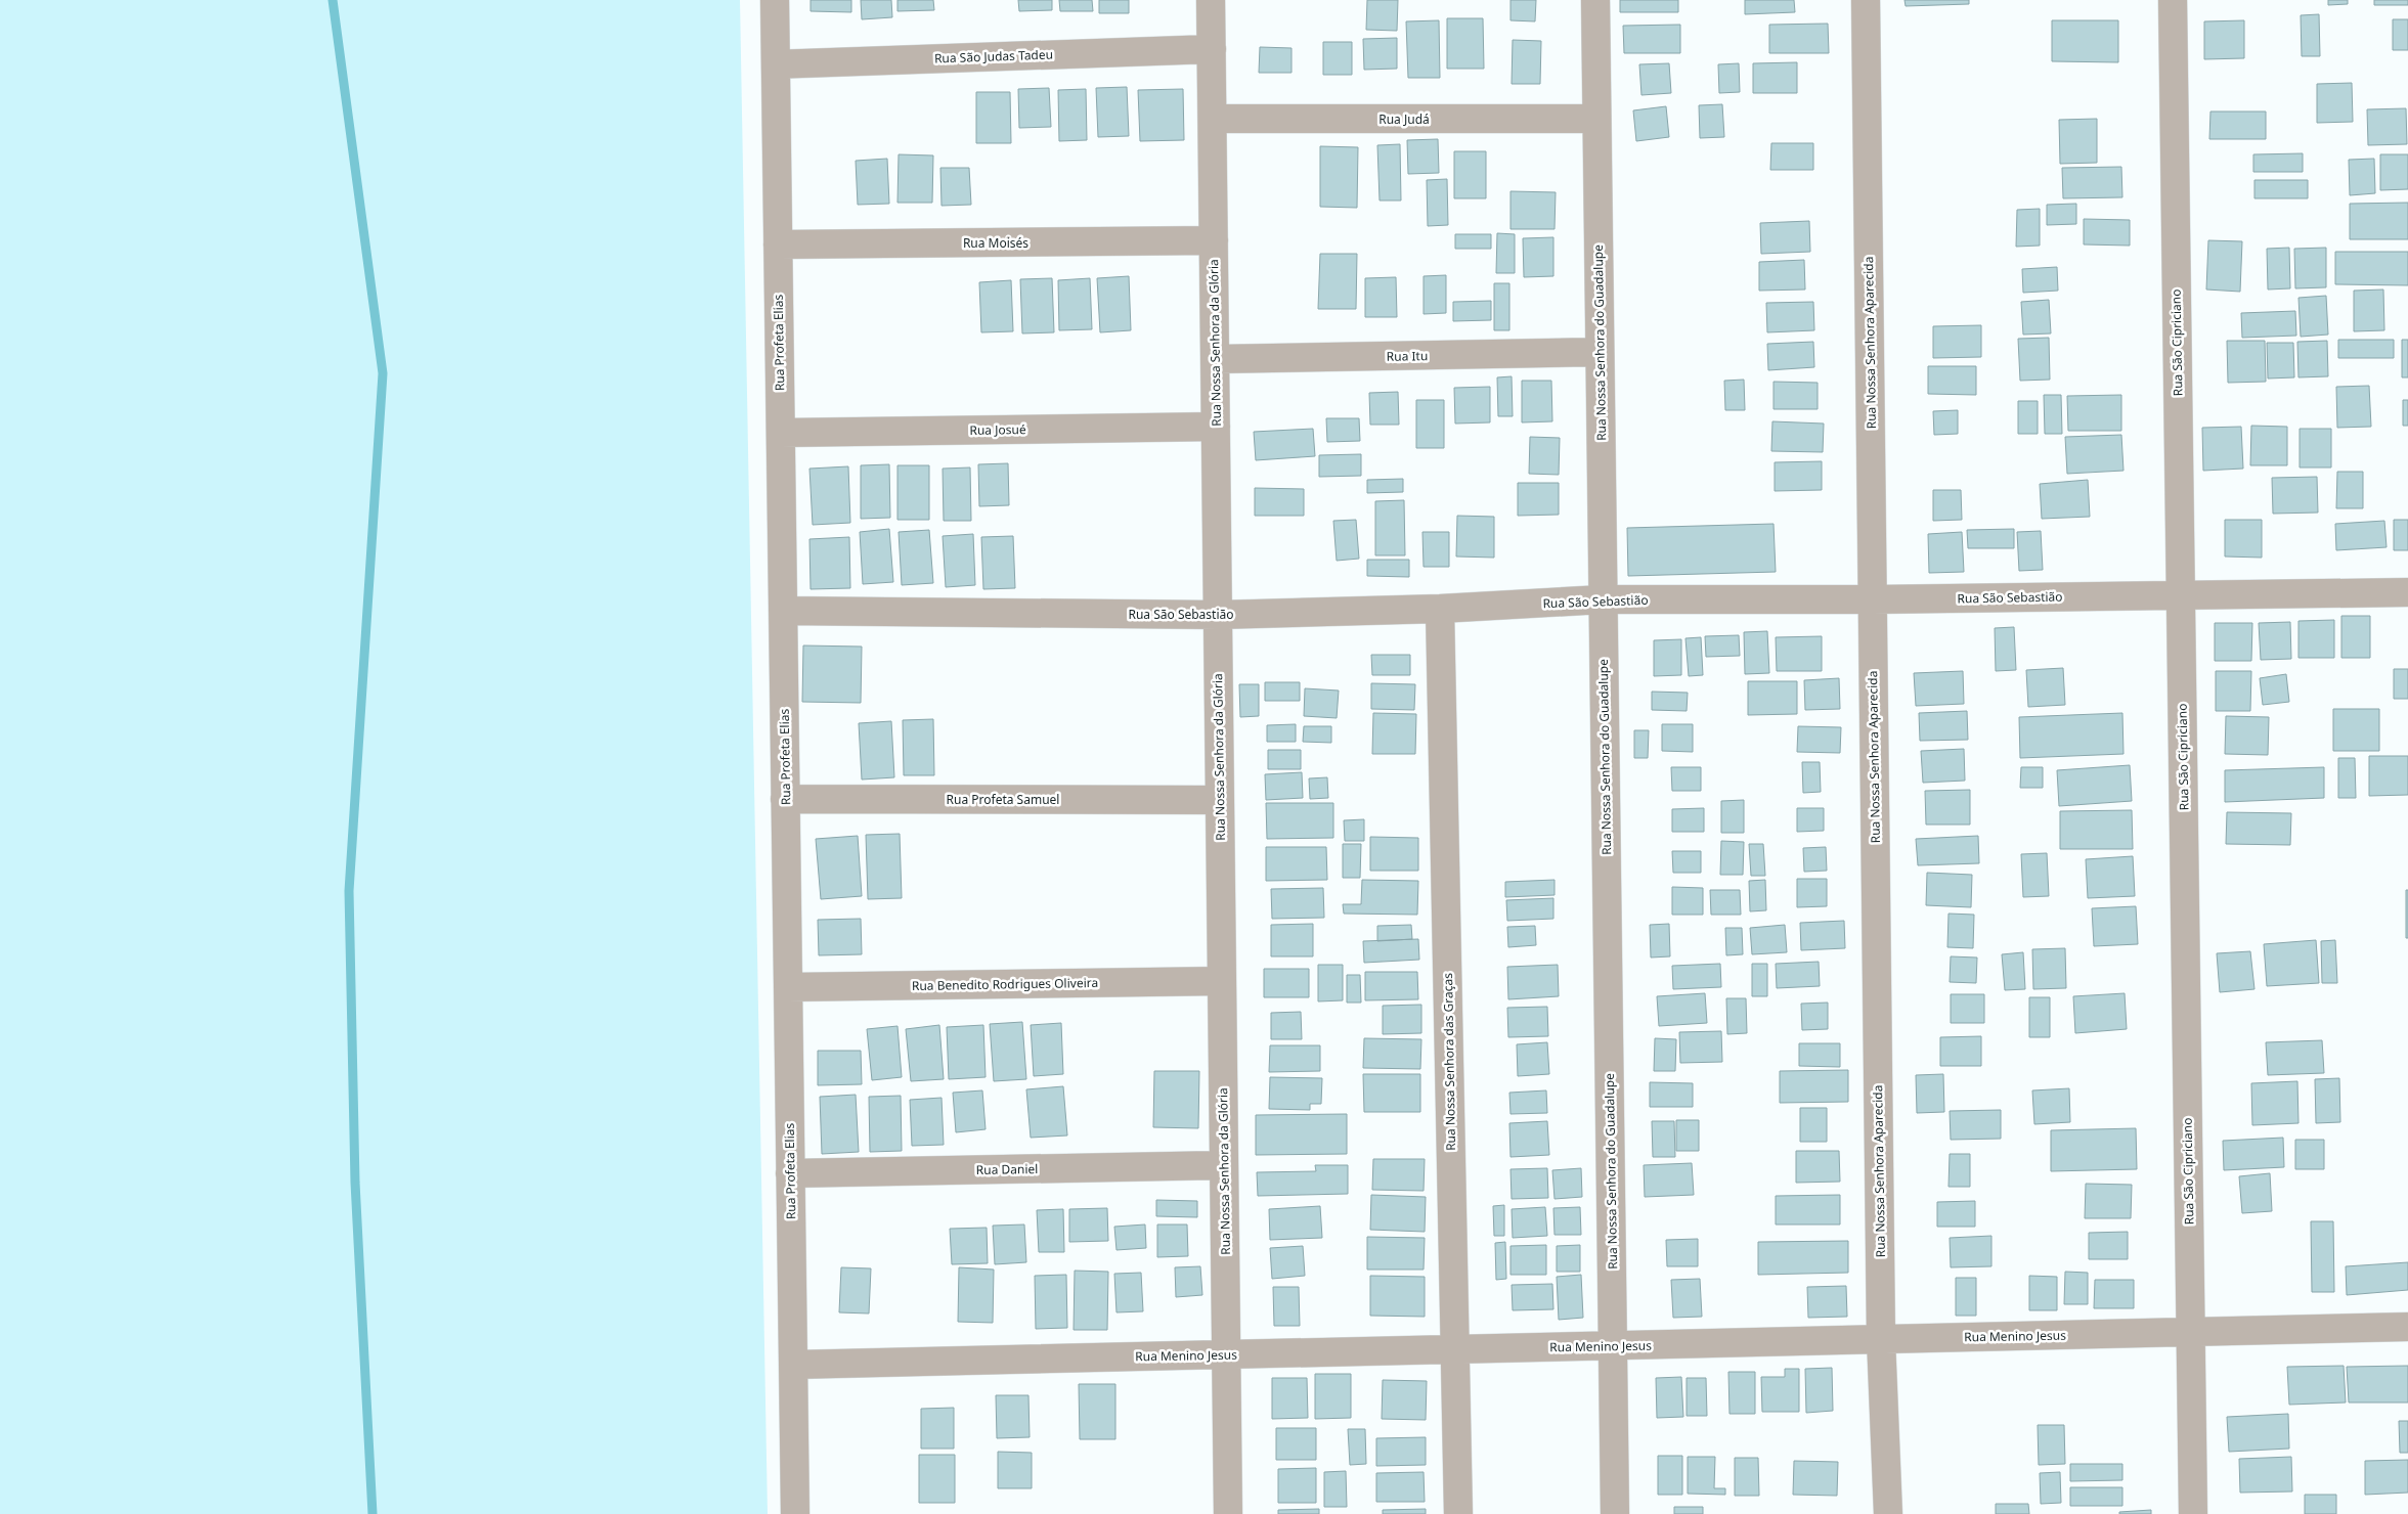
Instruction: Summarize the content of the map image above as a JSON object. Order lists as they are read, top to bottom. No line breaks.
{"streets":{"street":["Rua São Judas Tadeu","Rua Judá","Rua Moisés","Rua Profeta Elias","Rua Nossa Senhora da Glória","Rua Nossa Senhora do Guadalupe","Rua Nossa Senhora Aparecida","Rua São Cipriciano","Rua Itu","Rua Josué","Rua São Sebastião","Rua Profeta Samuel","Rua Benedito Rodrigues Oliveira","Rua Nossa Senhora das Graças","Rua Daniel","Rua Menino Jesus"]},"crossings":[["Rua São Judas Tadeu","Rua Profeta Elias"],["Rua São Judas Tadeu","Rua Nossa Senhora da Glória"],["Rua Judá","Rua Nossa Senhora da Glória"],["Rua Judá","Rua Nossa Senhora do Guadalupe"],["Rua Moisés","Rua Profeta Elias"],["Rua Moisés","Rua Nossa Senhora da Glória"],["Rua Profeta Elias","Rua Josué"],["Rua Profeta Elias","Rua São Sebastião"],["Rua Profeta Elias","Rua Profeta Samuel"],["Rua Profeta Elias","Rua Benedito Rodrigues Oliveira"],["Rua Profeta Elias","Rua Daniel"],["Rua Profeta Elias","Rua Menino Jesus"],["Rua Nossa Senhora da Glória","Rua Itu"],["Rua Nossa Senhora da Glória","Rua Josué"],["Rua Nossa Senhora da Glória","Rua São Sebastião"],["Rua Nossa Senhora da Glória","Rua Profeta Samuel"],["Rua Nossa Senhora da Glória","Rua Benedito Rodrigues Oliveira"],["Rua Nossa Senhora da Glória","Rua Daniel"],["Rua Nossa Senhora da Glória","Rua Menino Jesus"],["Rua Nossa Senhora do Guadalupe","Rua Itu"],["Rua Nossa Senhora do Guadalupe","Rua São Sebastião"],["Rua Nossa Senhora do Guadalupe","Rua Menino Jesus"],["Rua Nossa Senhora Aparecida","Rua São Sebastião"],["Rua Nossa Senhora Aparecida","Rua Menino Jesus"],["Rua São Cipriciano","Rua São Sebastião"],["Rua São Cipriciano","Rua Menino Jesus"],["Rua São Sebastião","Rua Nossa Senhora das Graças"],["Rua Nossa Senhora das Graças","Rua Menino Jesus"]]}
